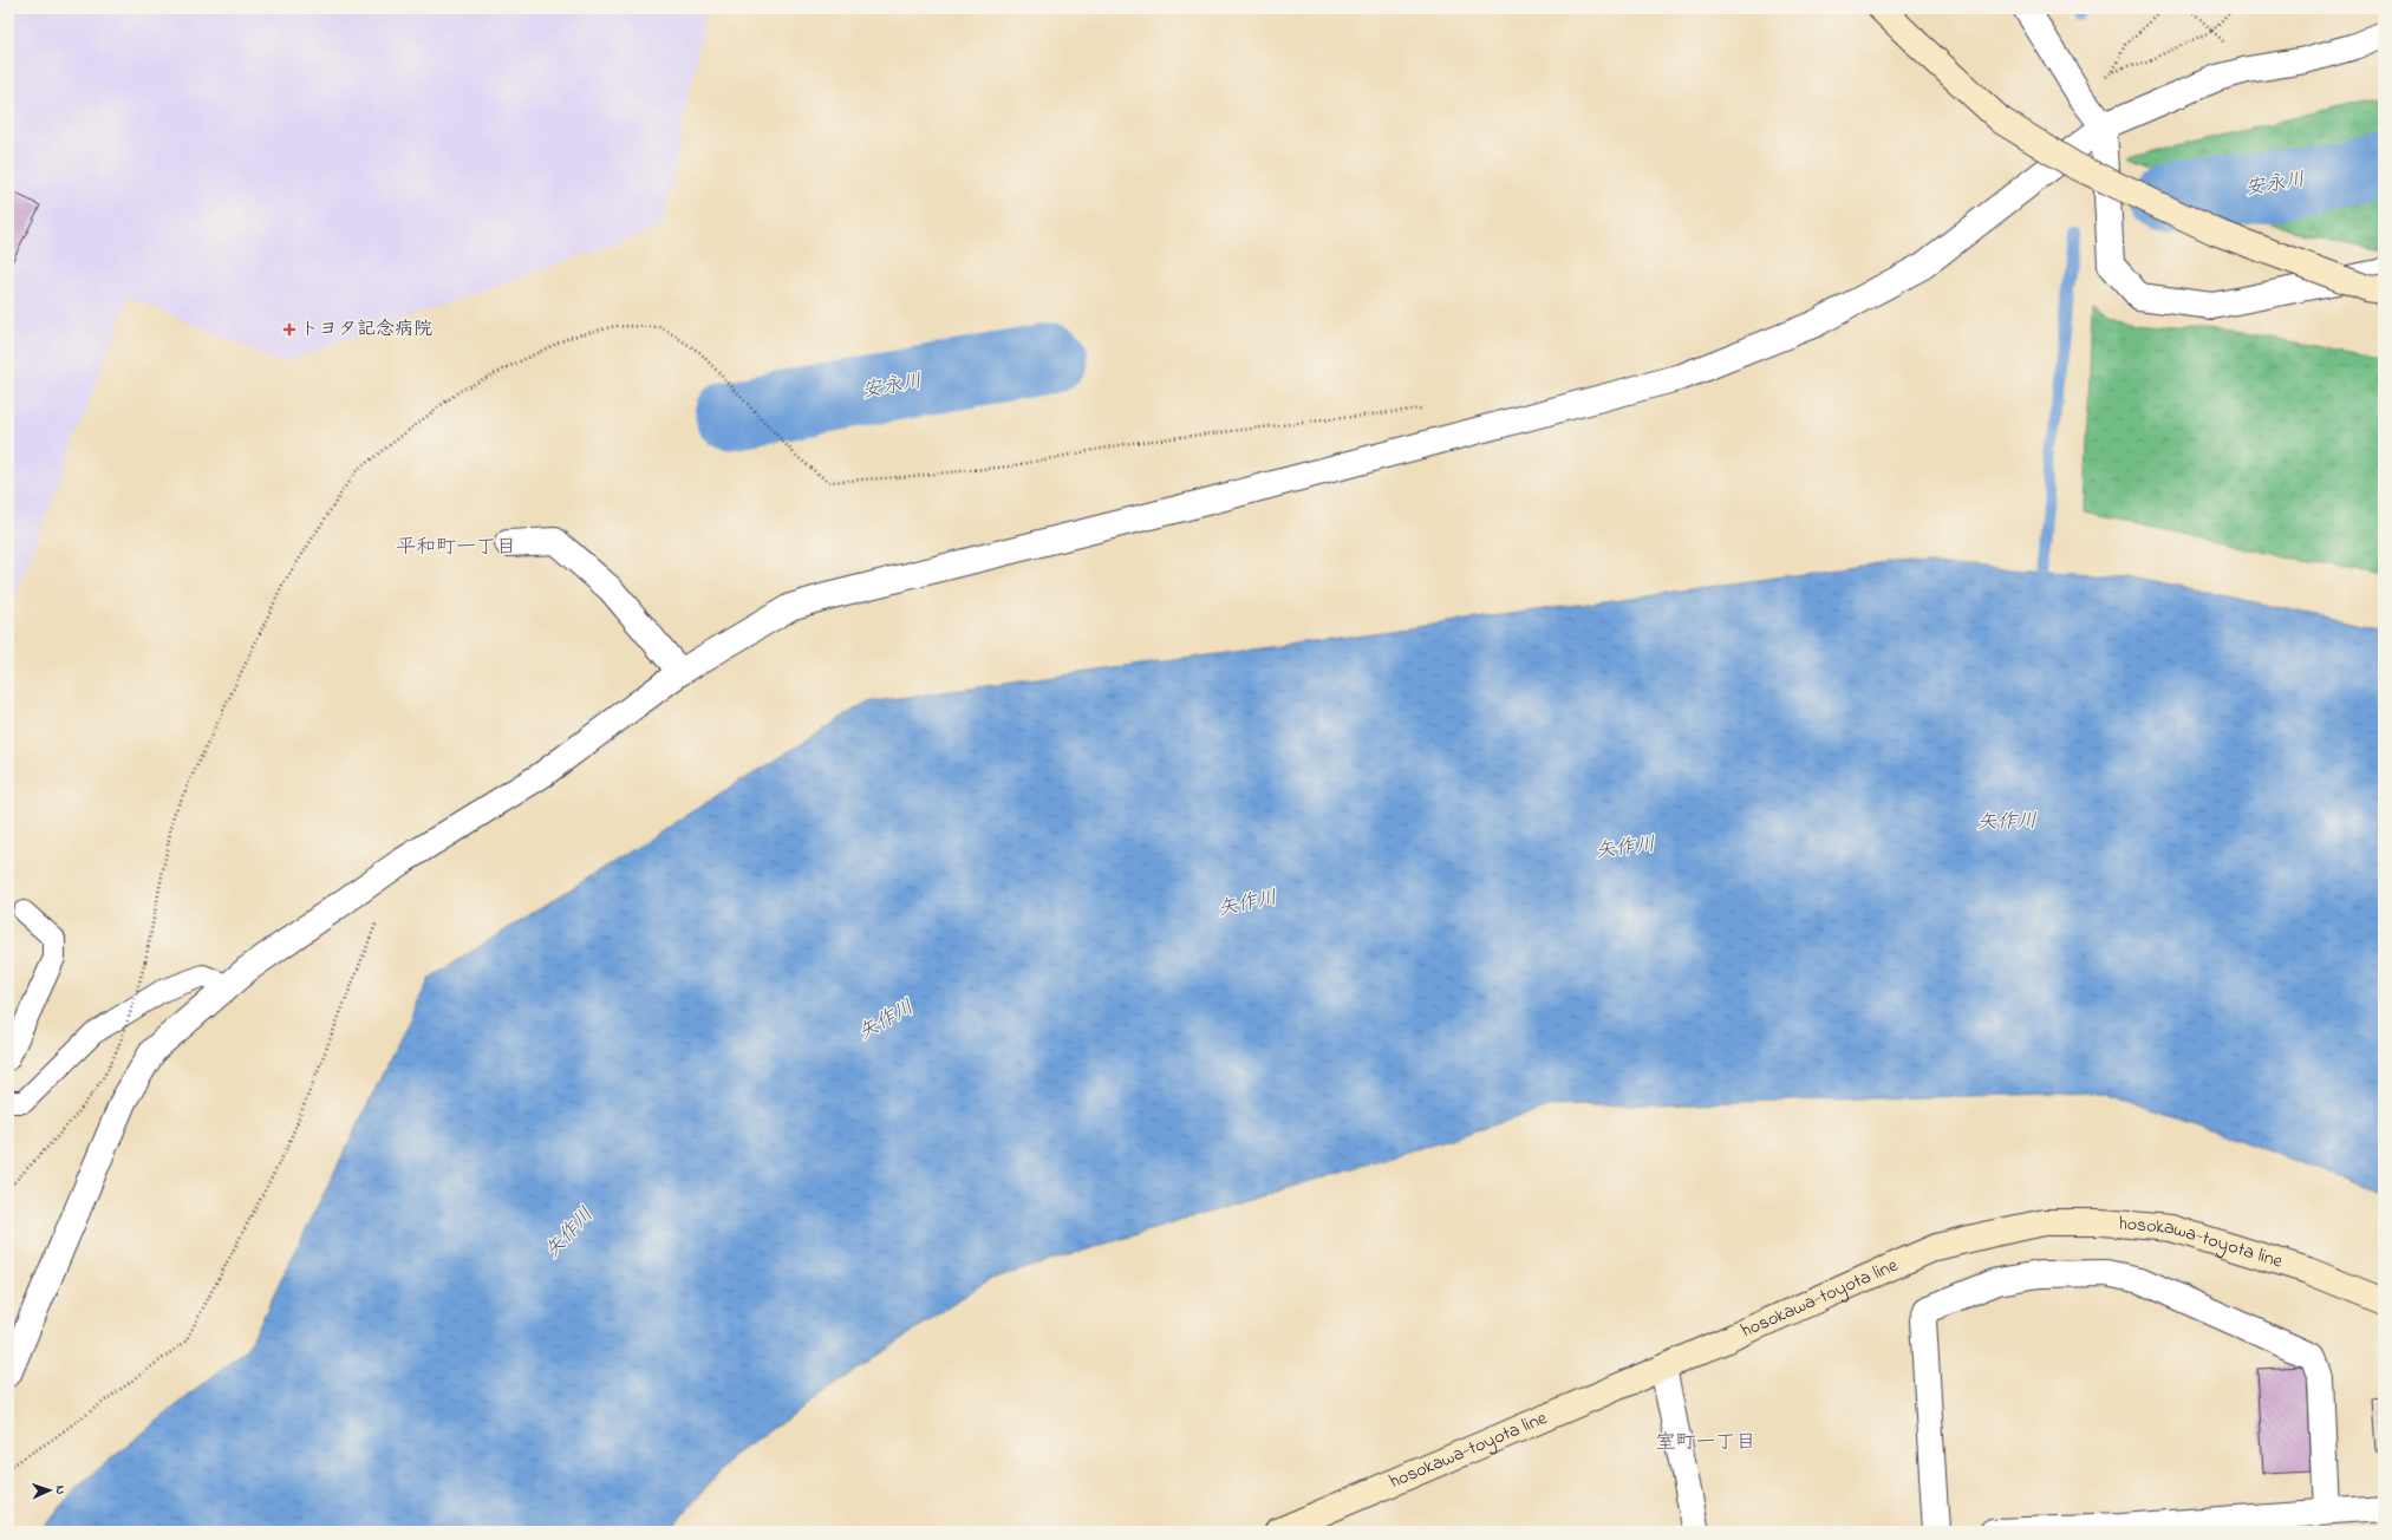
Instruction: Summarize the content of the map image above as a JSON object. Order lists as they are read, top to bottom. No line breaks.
{"streets":{"main road":["hosokawa-toyota line"]},"districts":["平和町一丁目","室町一丁目"],"water":["安永川","矢作川"],"places":{"health":["トヨタ記念病院"]},"north":"right"}
